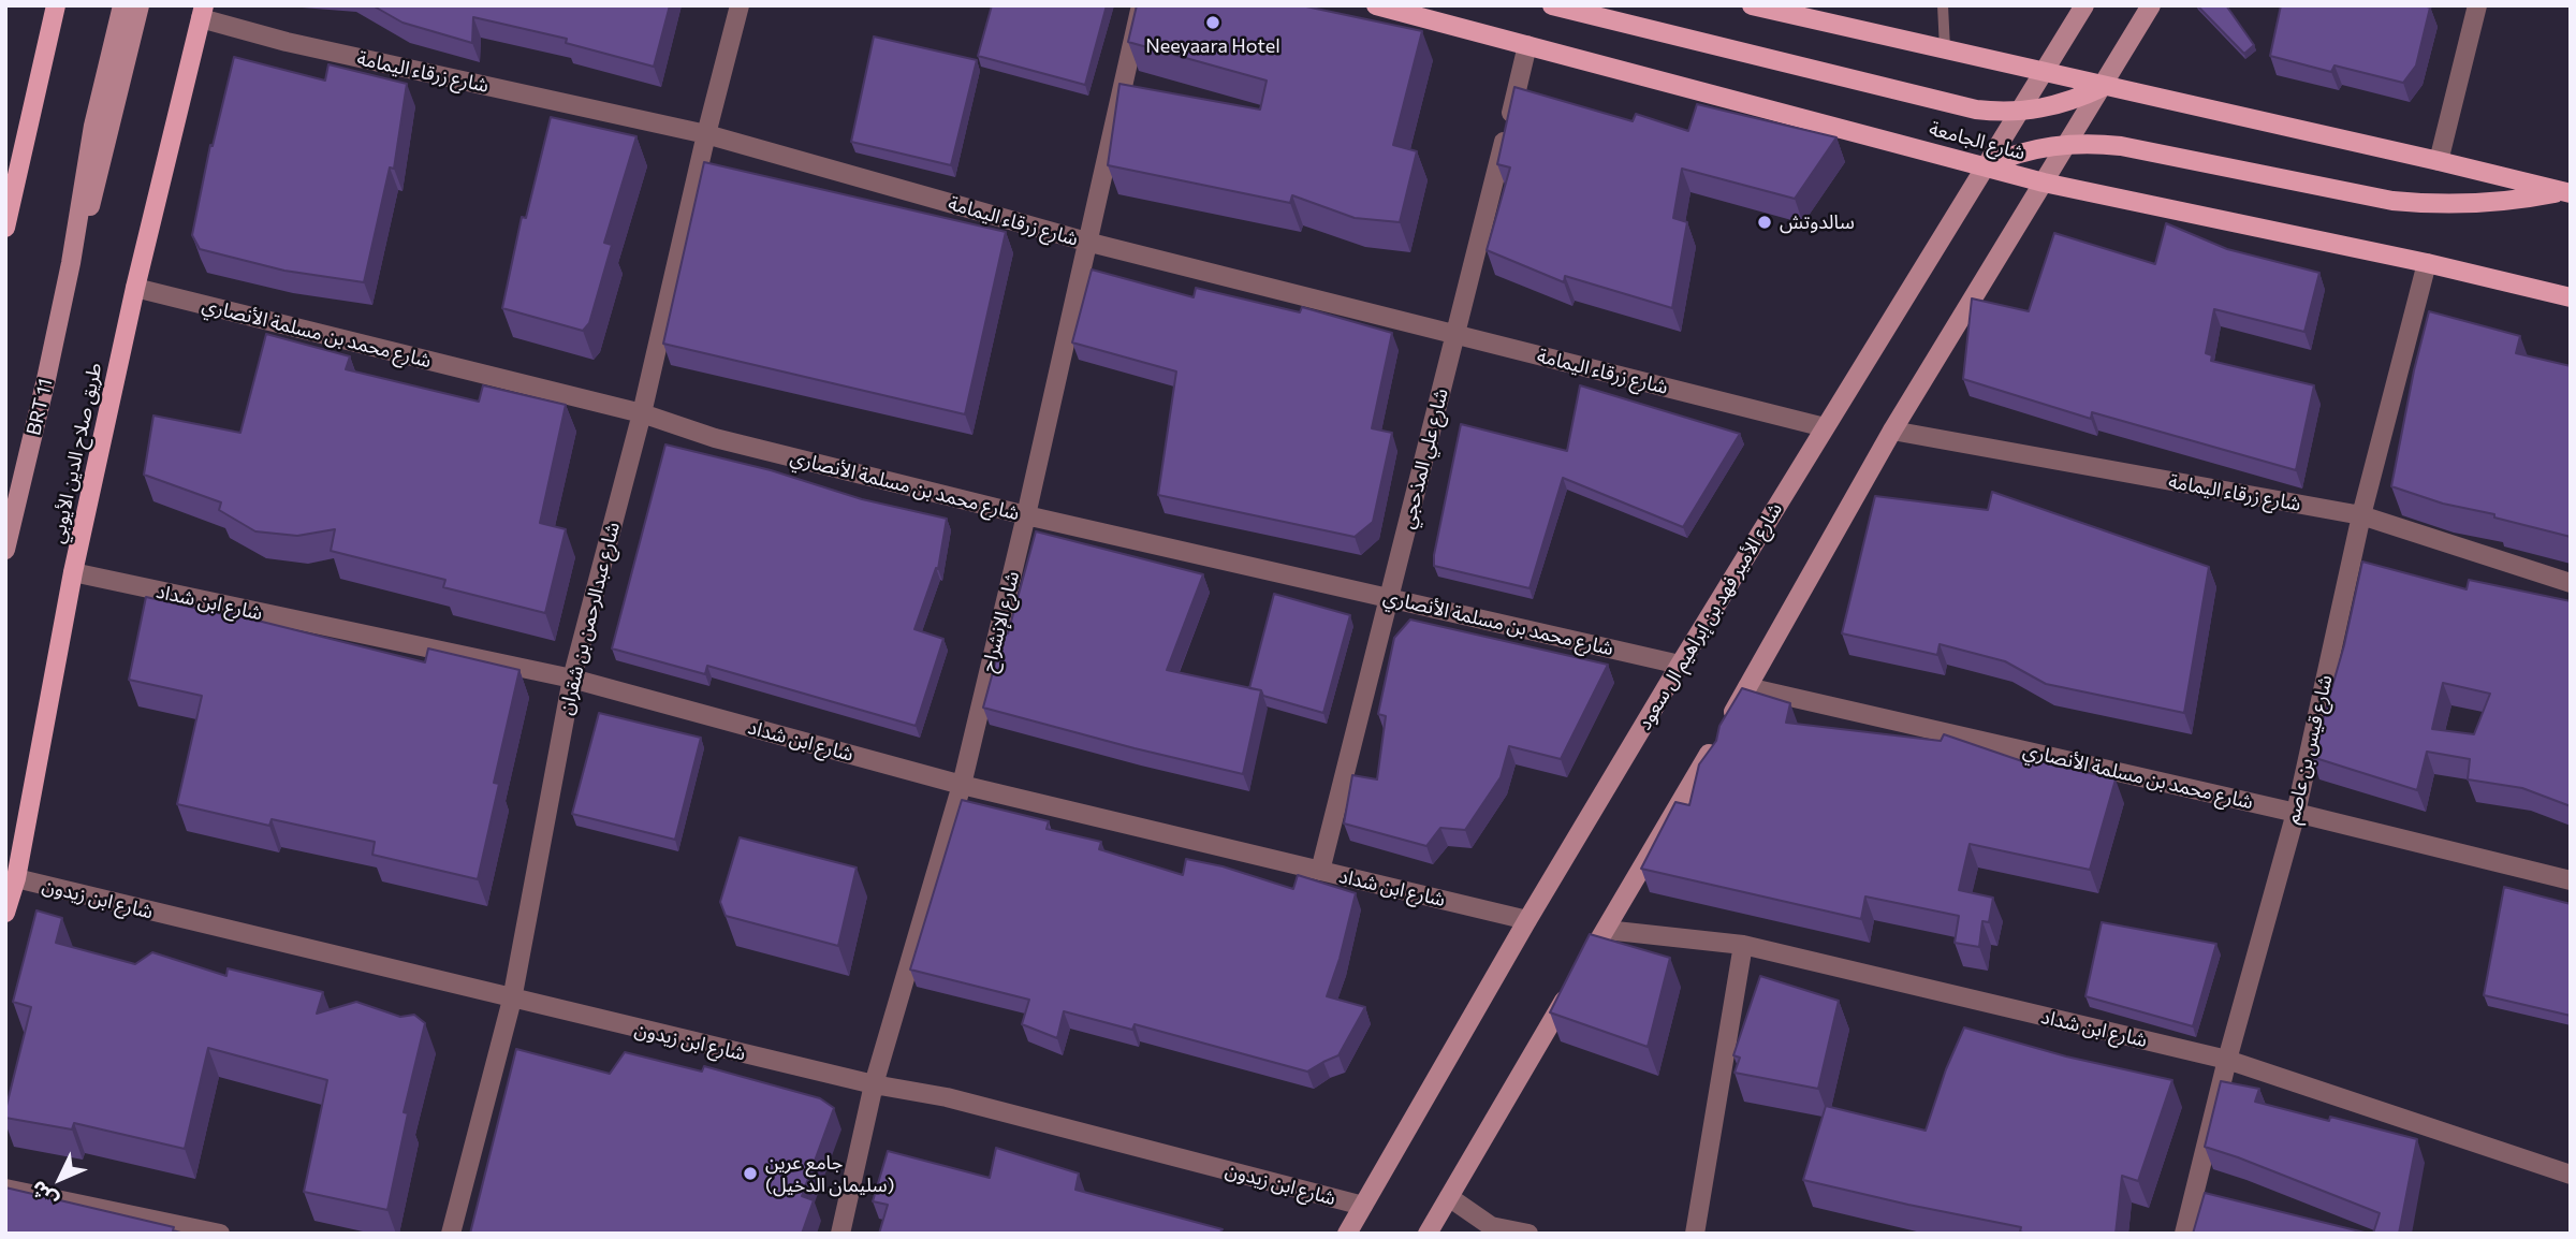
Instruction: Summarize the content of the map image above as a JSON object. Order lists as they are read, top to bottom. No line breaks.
{"streets":{"main road":["شارع الجامعة","BRT 11","طريق صلاح الدين الأيوبي","شارع الأمير فهد بن إبراهيم ال سعود"],"street":["شارع زرقاء اليمامة","شارع محمد بن مسلمة الأنصاري","شارع علي المذحجي","شارع ابن شداد","شارع عبدالرحمن بن شقران","شارع الإنشراح","شارع قيس بن عاصم","شارع ابن زيدون"]},"crossings":[["شارع زرقاء اليمامة","طريق صلاح الدين الأيوبي"],["شارع زرقاء اليمامة","شارع علي المذحجي"],["شارع زرقاء اليمامة","شارع الأمير فهد بن إبراهيم ال سعود"],["شارع زرقاء اليمامة","شارع عبدالرحمن بن شقران"],["شارع زرقاء اليمامة","شارع الإنشراح"],["شارع زرقاء اليمامة","شارع قيس بن عاصم"],["شارع الجامعة","شارع علي المذحجي"],["شارع الجامعة","شارع الأمير فهد بن إبراهيم ال سعود"],["شارع الجامعة","شارع قيس بن عاصم"],["شارع محمد بن مسلمة الأنصاري","طريق صلاح الدين الأيوبي"],["شارع محمد بن مسلمة الأنصاري","شارع علي المذحجي"],["شارع محمد بن مسلمة الأنصاري","شارع الأمير فهد بن إبراهيم ال سعود"],["شارع محمد بن مسلمة الأنصاري","شارع عبدالرحمن بن شقران"],["شارع محمد بن مسلمة الأنصاري","شارع الإنشراح"],["شارع محمد بن مسلمة الأنصاري","شارع قيس بن عاصم"],["طريق صلاح الدين الأيوبي","شارع ابن شداد"],["طريق صلاح الدين الأيوبي","شارع ابن زيدون"],["شارع علي المذحجي","شارع ابن شداد"],["شارع ابن شداد","شارع الأمير فهد بن إبراهيم ال سعود"],["شارع ابن شداد","شارع عبدالرحمن بن شقران"],["شارع ابن شداد","شارع الإنشراح"],["شارع ابن شداد","شارع قيس بن عاصم"],["شارع الأمير فهد بن إبراهيم ال سعود","شارع ابن زيدون"],["شارع عبدالرحمن بن شقران","شارع ابن زيدون"],["شارع الإنشراح","شارع ابن زيدون"]],"places":["Neeyaara Hotel","سالدوتش","جامع عرين (سليمان الدخيل)"],"north":"bottom left"}
